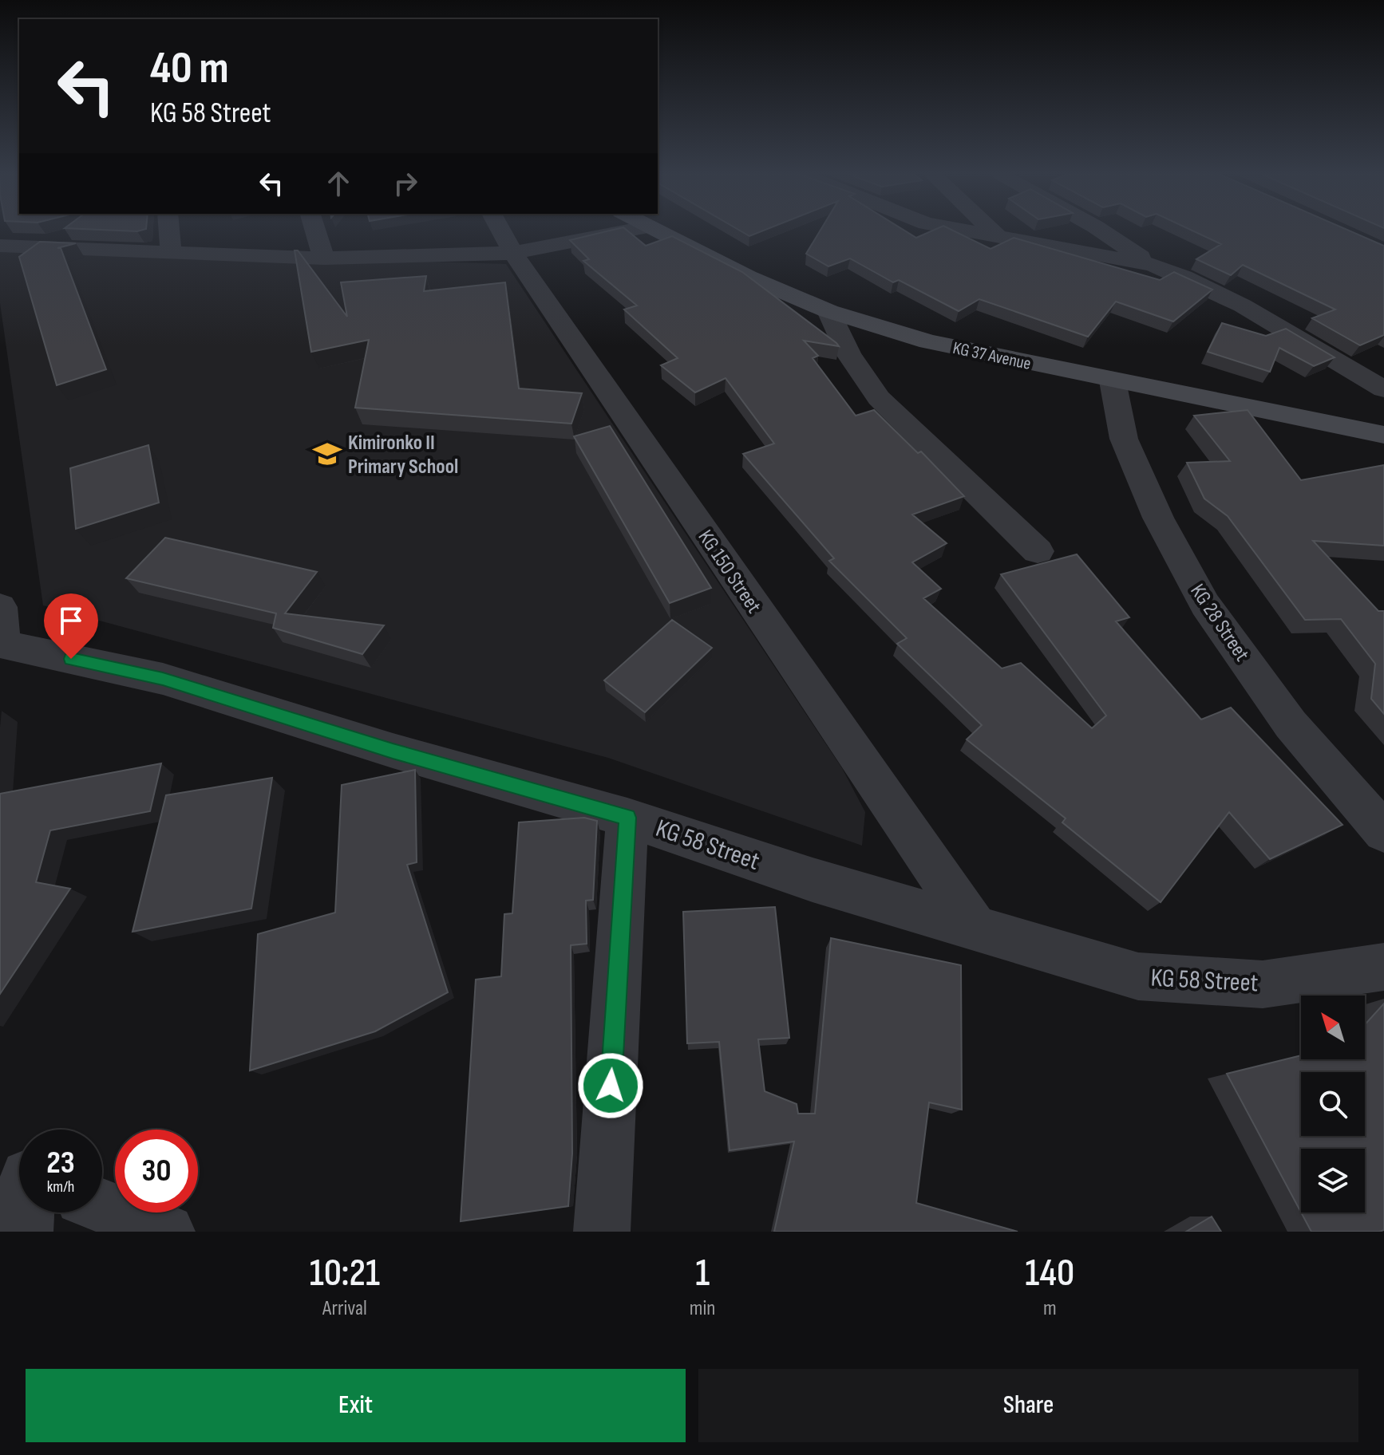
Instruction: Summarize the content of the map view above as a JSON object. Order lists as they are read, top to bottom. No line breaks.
{"streets":{"street":["KG 37 Avenue","KG 150 Street","KG 28 Street","KG 58 Street"]},"crossings":[["KG 37 Avenue","KG 28 Street"],["KG 150 Street","KG 58 Street"]],"places":{"school or university":["Kimironko II Primary School"]},"north":"top left","page":{"turn":["40 m","KG 58 Street"],"speed":"23 km/h","limit":"30","eta":["10:21","Arrival","1","min","140","m"],"buttons":["Exit","Share"]}}
